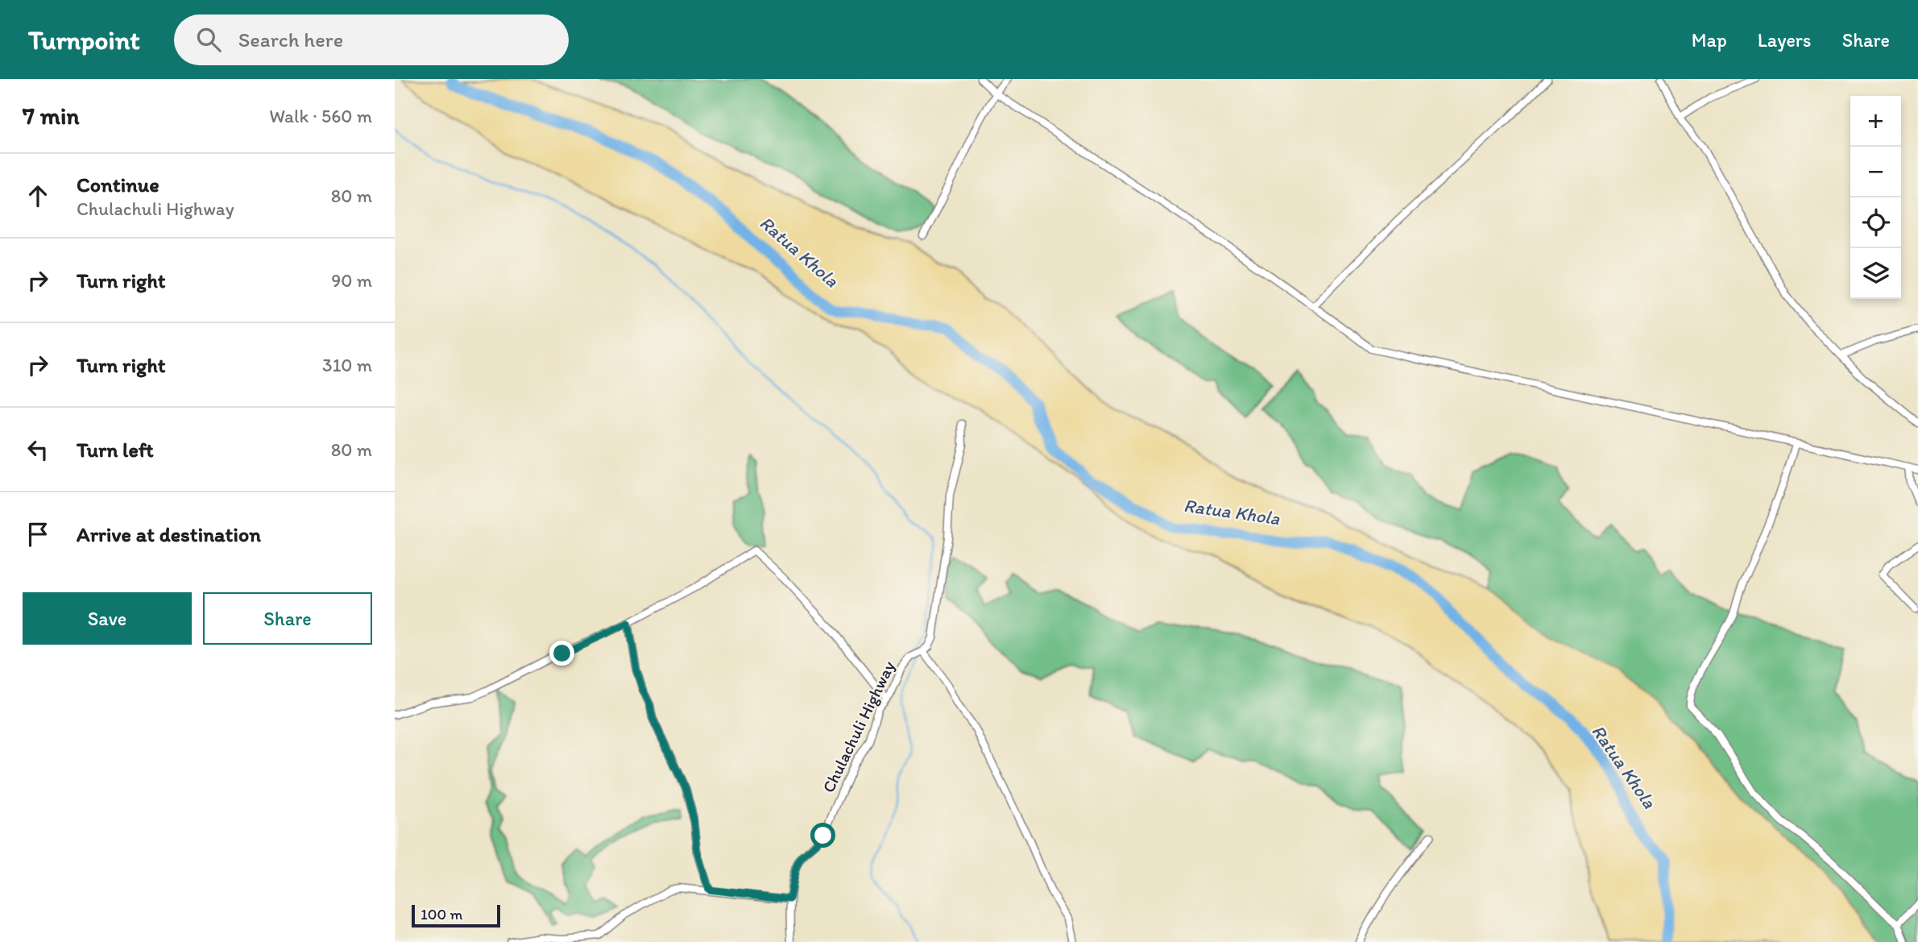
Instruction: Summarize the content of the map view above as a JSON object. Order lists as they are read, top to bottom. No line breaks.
{"streets":{"street":["Chulachuli Highway"]},"water":["Ratua Khola"],"scale_bar":"100 m","page":{"header":"Turnpoint","search":"Search here","nav":["Map","Layers","Share"],"heading":["7 min","Walk · 560 m"],"map_buttons":["+","−"],"list":[["Continue","Chulachuli Highway","80 m"],["Turn right","90 m"],["Turn right","310 m"],["Turn left","80 m"],"Arrive at destination"],"buttons":["Save","Share"],"scale":"100 m"}}
